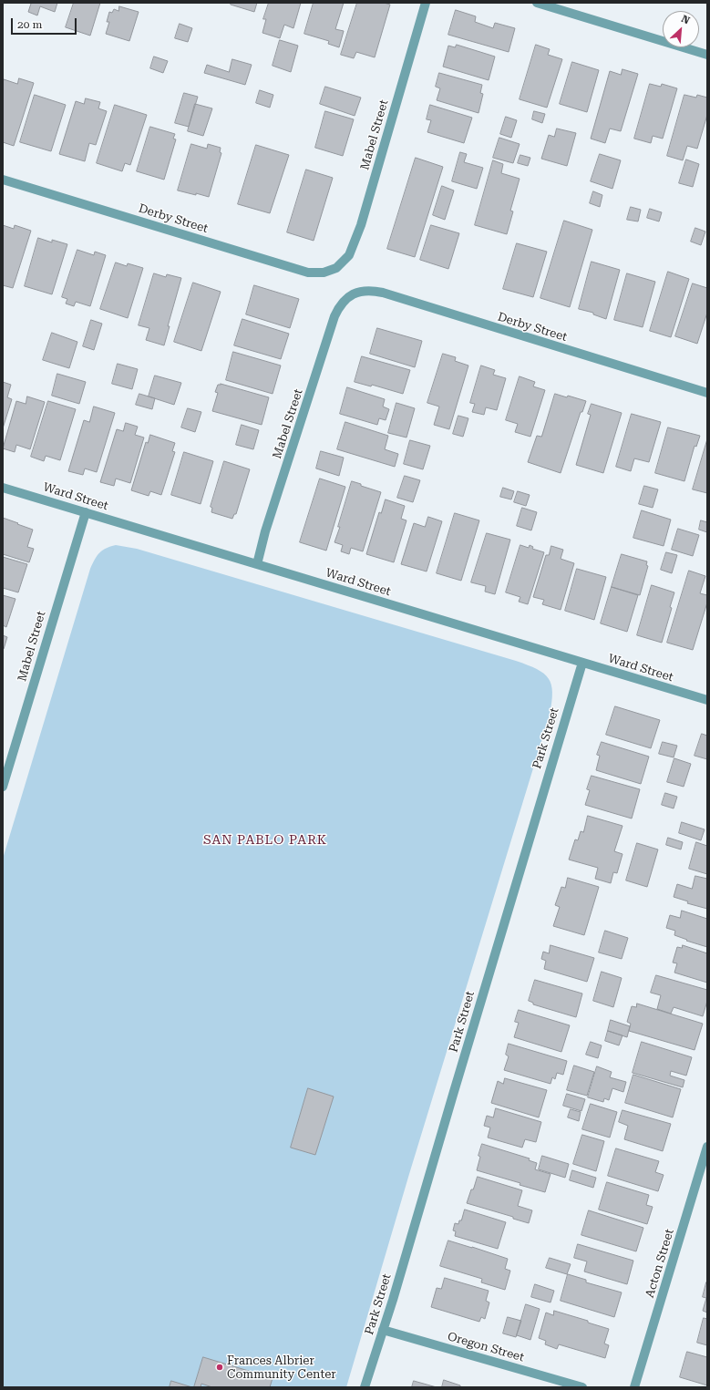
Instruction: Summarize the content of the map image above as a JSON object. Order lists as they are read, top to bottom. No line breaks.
{"streets":{"street":["Mabel Street","Derby Street","Ward Street","Park Street","Acton Street","Oregon Street"]},"crossings":[["Mabel Street","Derby Street"],["Mabel Street","Ward Street"],["Ward Street","Park Street"],["Park Street","Oregon Street"]],"districts":["SAN PABLO PARK"],"places":["Frances Albrier Community Center"],"scale_bar":"20 m","north":"top right"}
